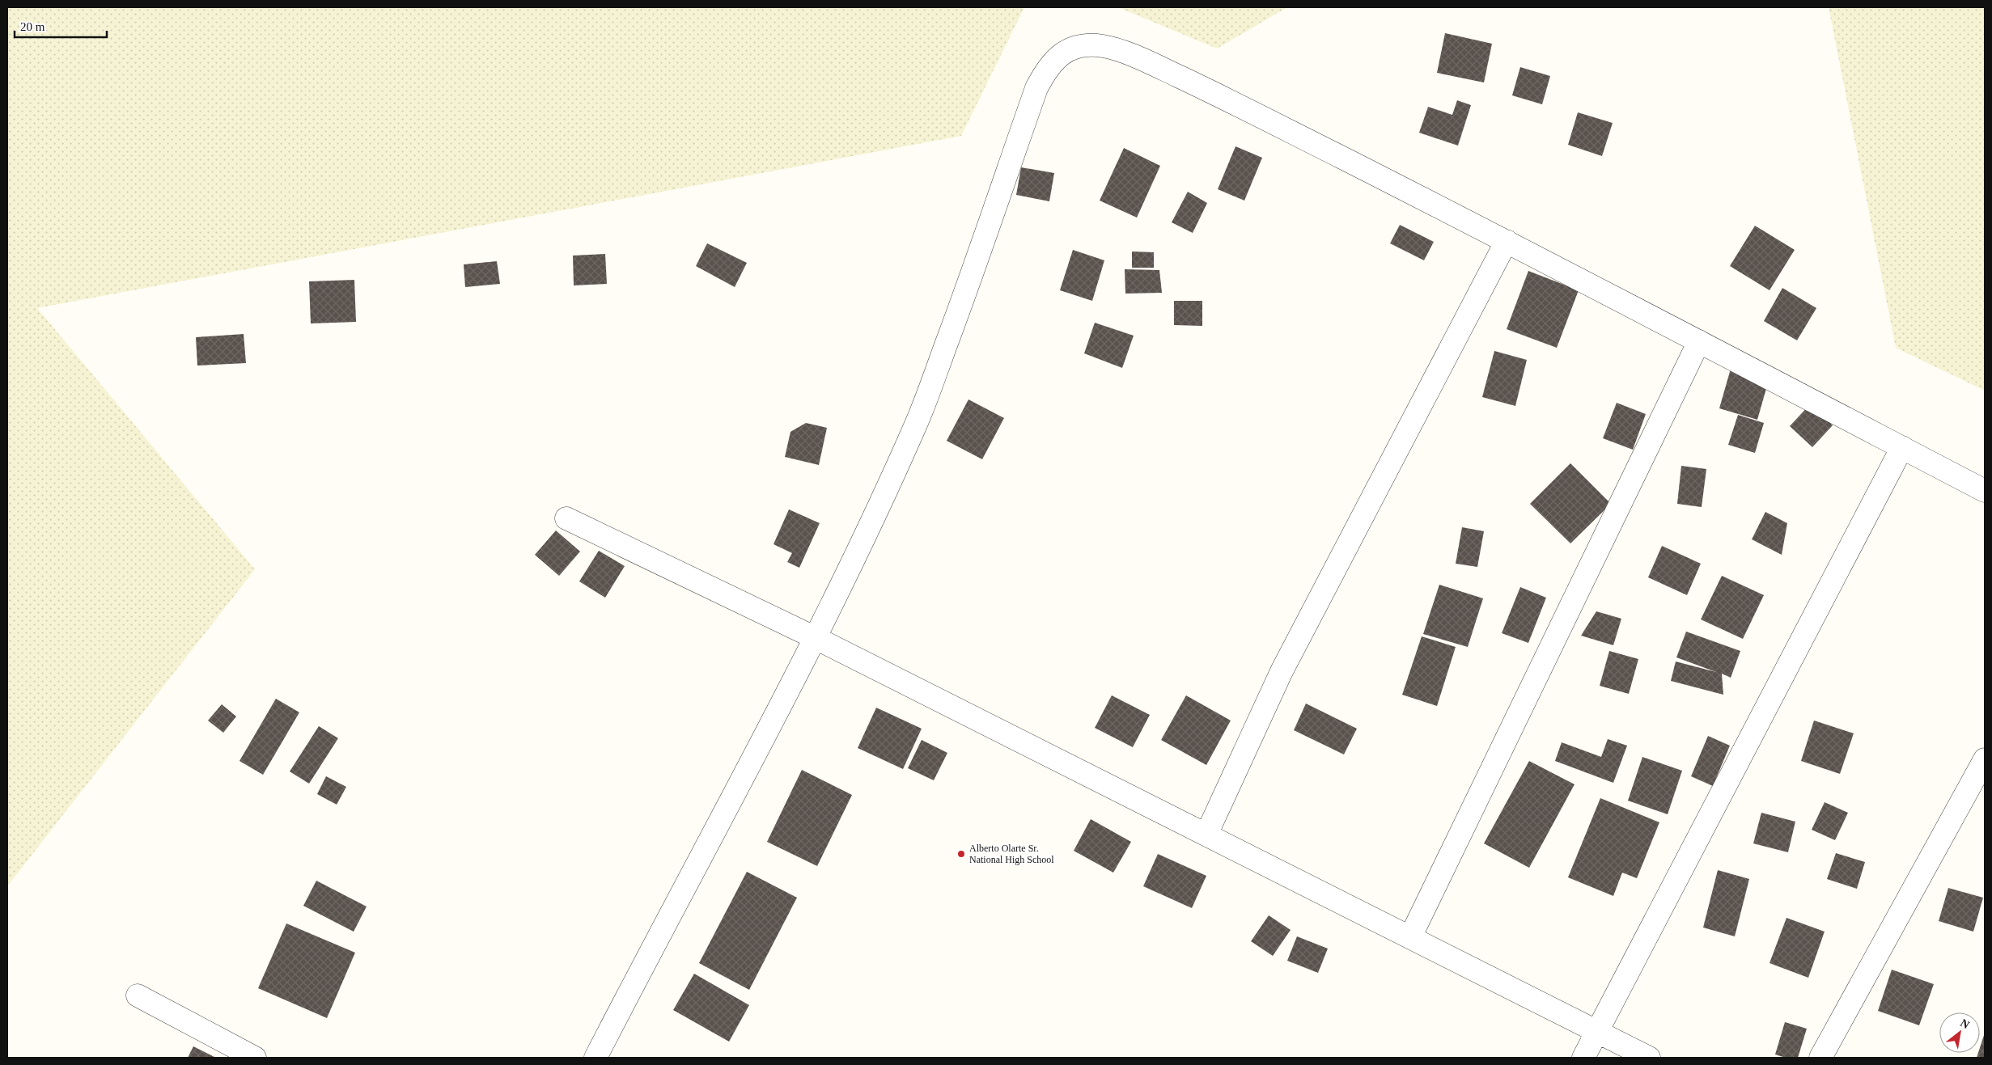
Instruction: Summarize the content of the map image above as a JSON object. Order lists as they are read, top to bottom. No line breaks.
{"places":["Alberto Olarte Sr. National High School"],"scale_bar":"20 m","north":"top right"}
